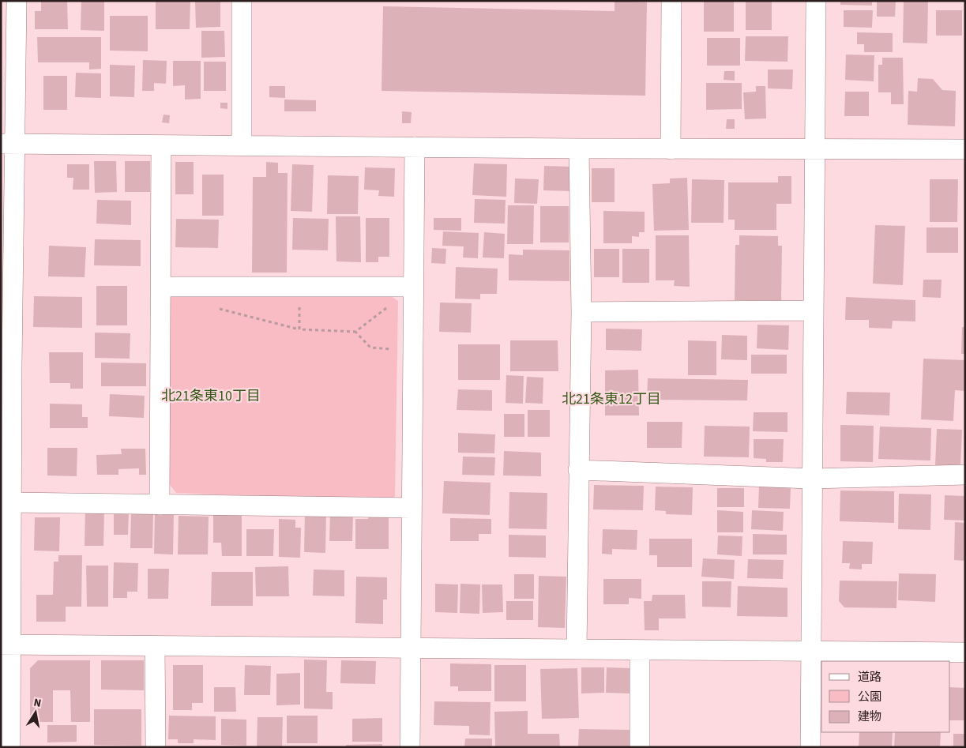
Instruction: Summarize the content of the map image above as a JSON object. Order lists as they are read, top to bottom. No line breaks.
{"districts":["北21条東10丁目","北21条東12丁目"],"legend":["道路","公園","建物"],"north":"top"}
